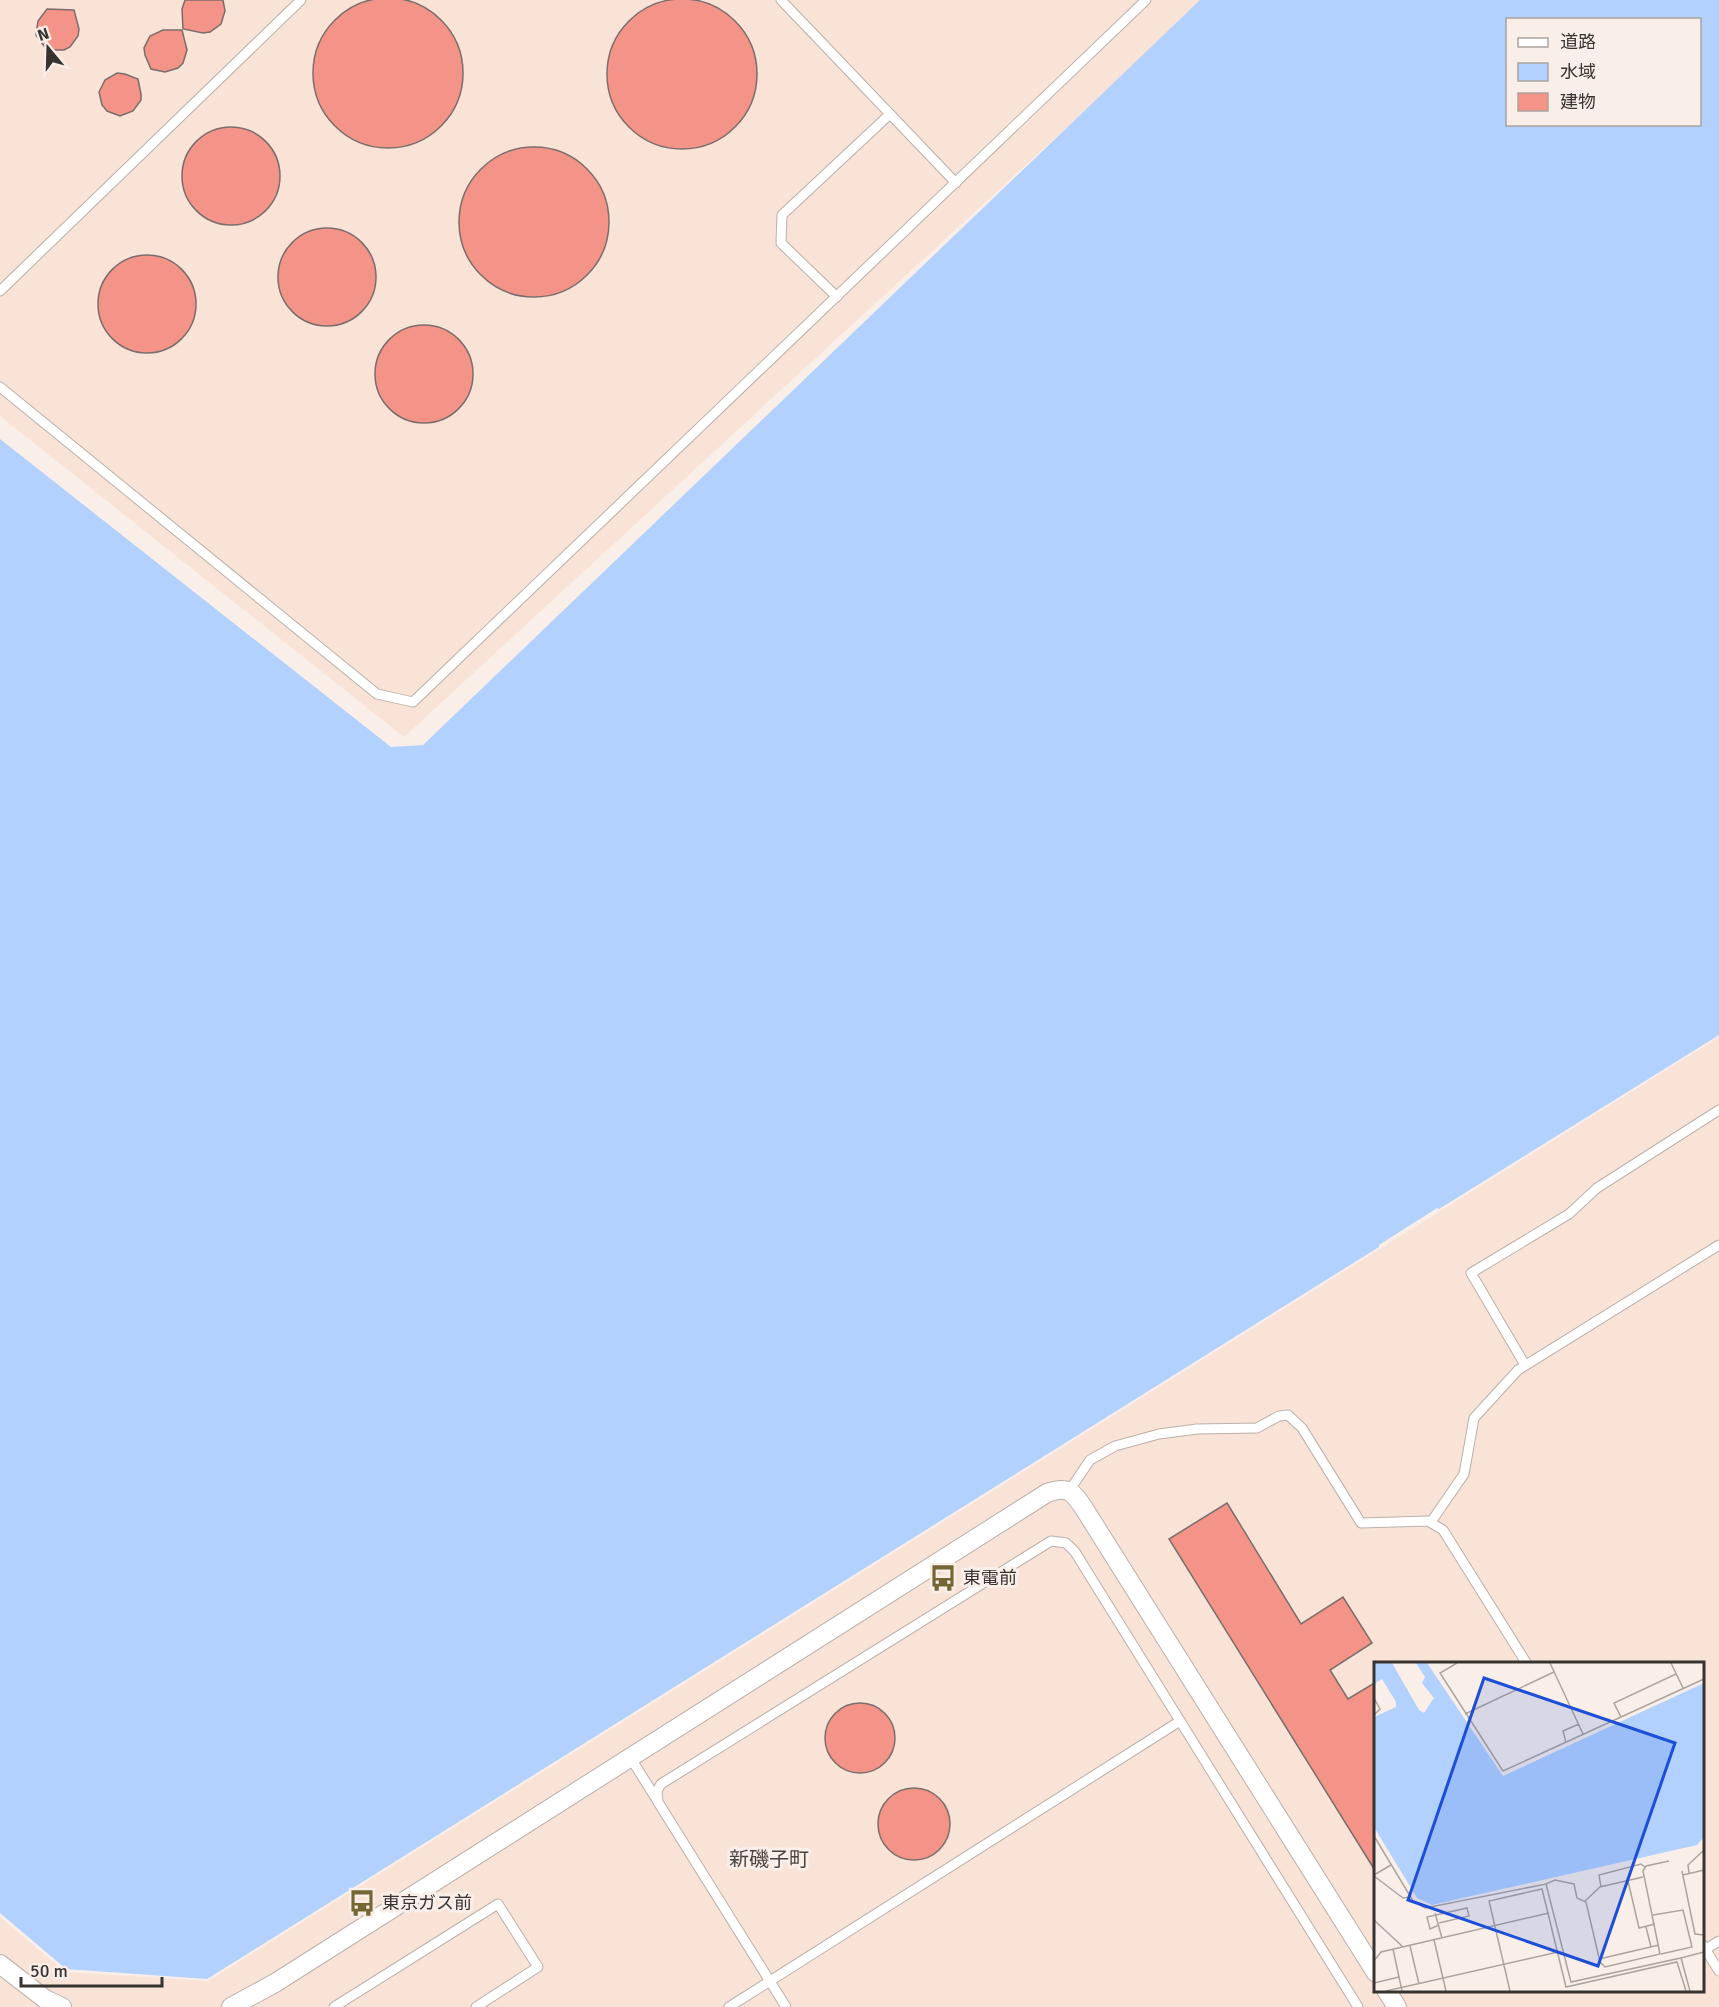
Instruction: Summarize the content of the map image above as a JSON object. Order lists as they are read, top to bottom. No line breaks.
{"districts":["新磯子町"],"places":{"bus stop":["東電前","東京ガス前"]},"legend":["道路","水域","建物"],"scale_bar":"50 m","north":"top"}
